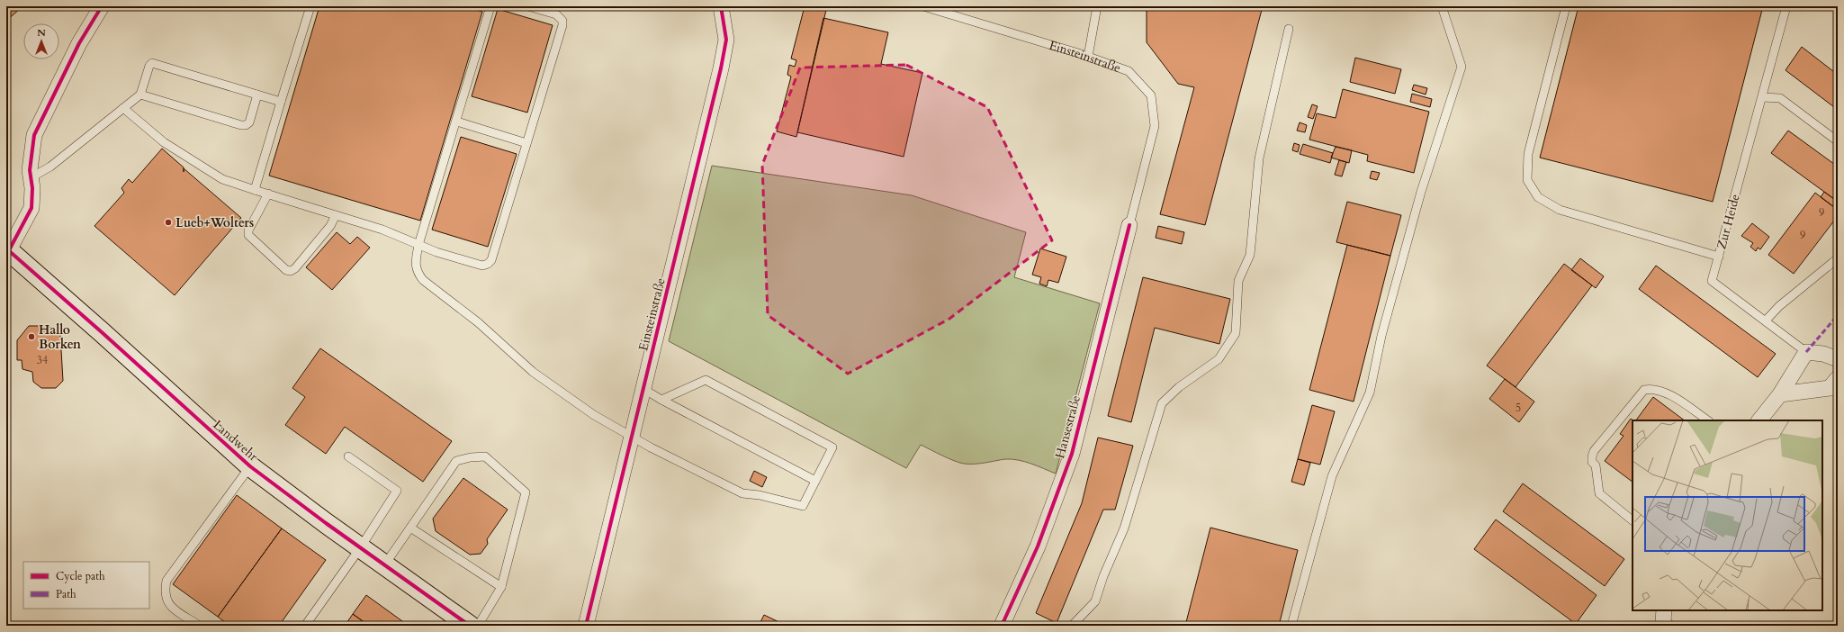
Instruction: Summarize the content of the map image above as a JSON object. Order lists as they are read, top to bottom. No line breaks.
{"streets":{"main road":["Landwehr"],"street":["Einsteinstraße","Zur Heide","Hansestraße"]},"crossings":[["Einsteinstraße","Hansestraße"]],"places":["Lueb+Wolters","Hallo Borken"],"house_numbers":["9","9","34","5"],"legend":["Cycle path","Path"],"north":"top"}
